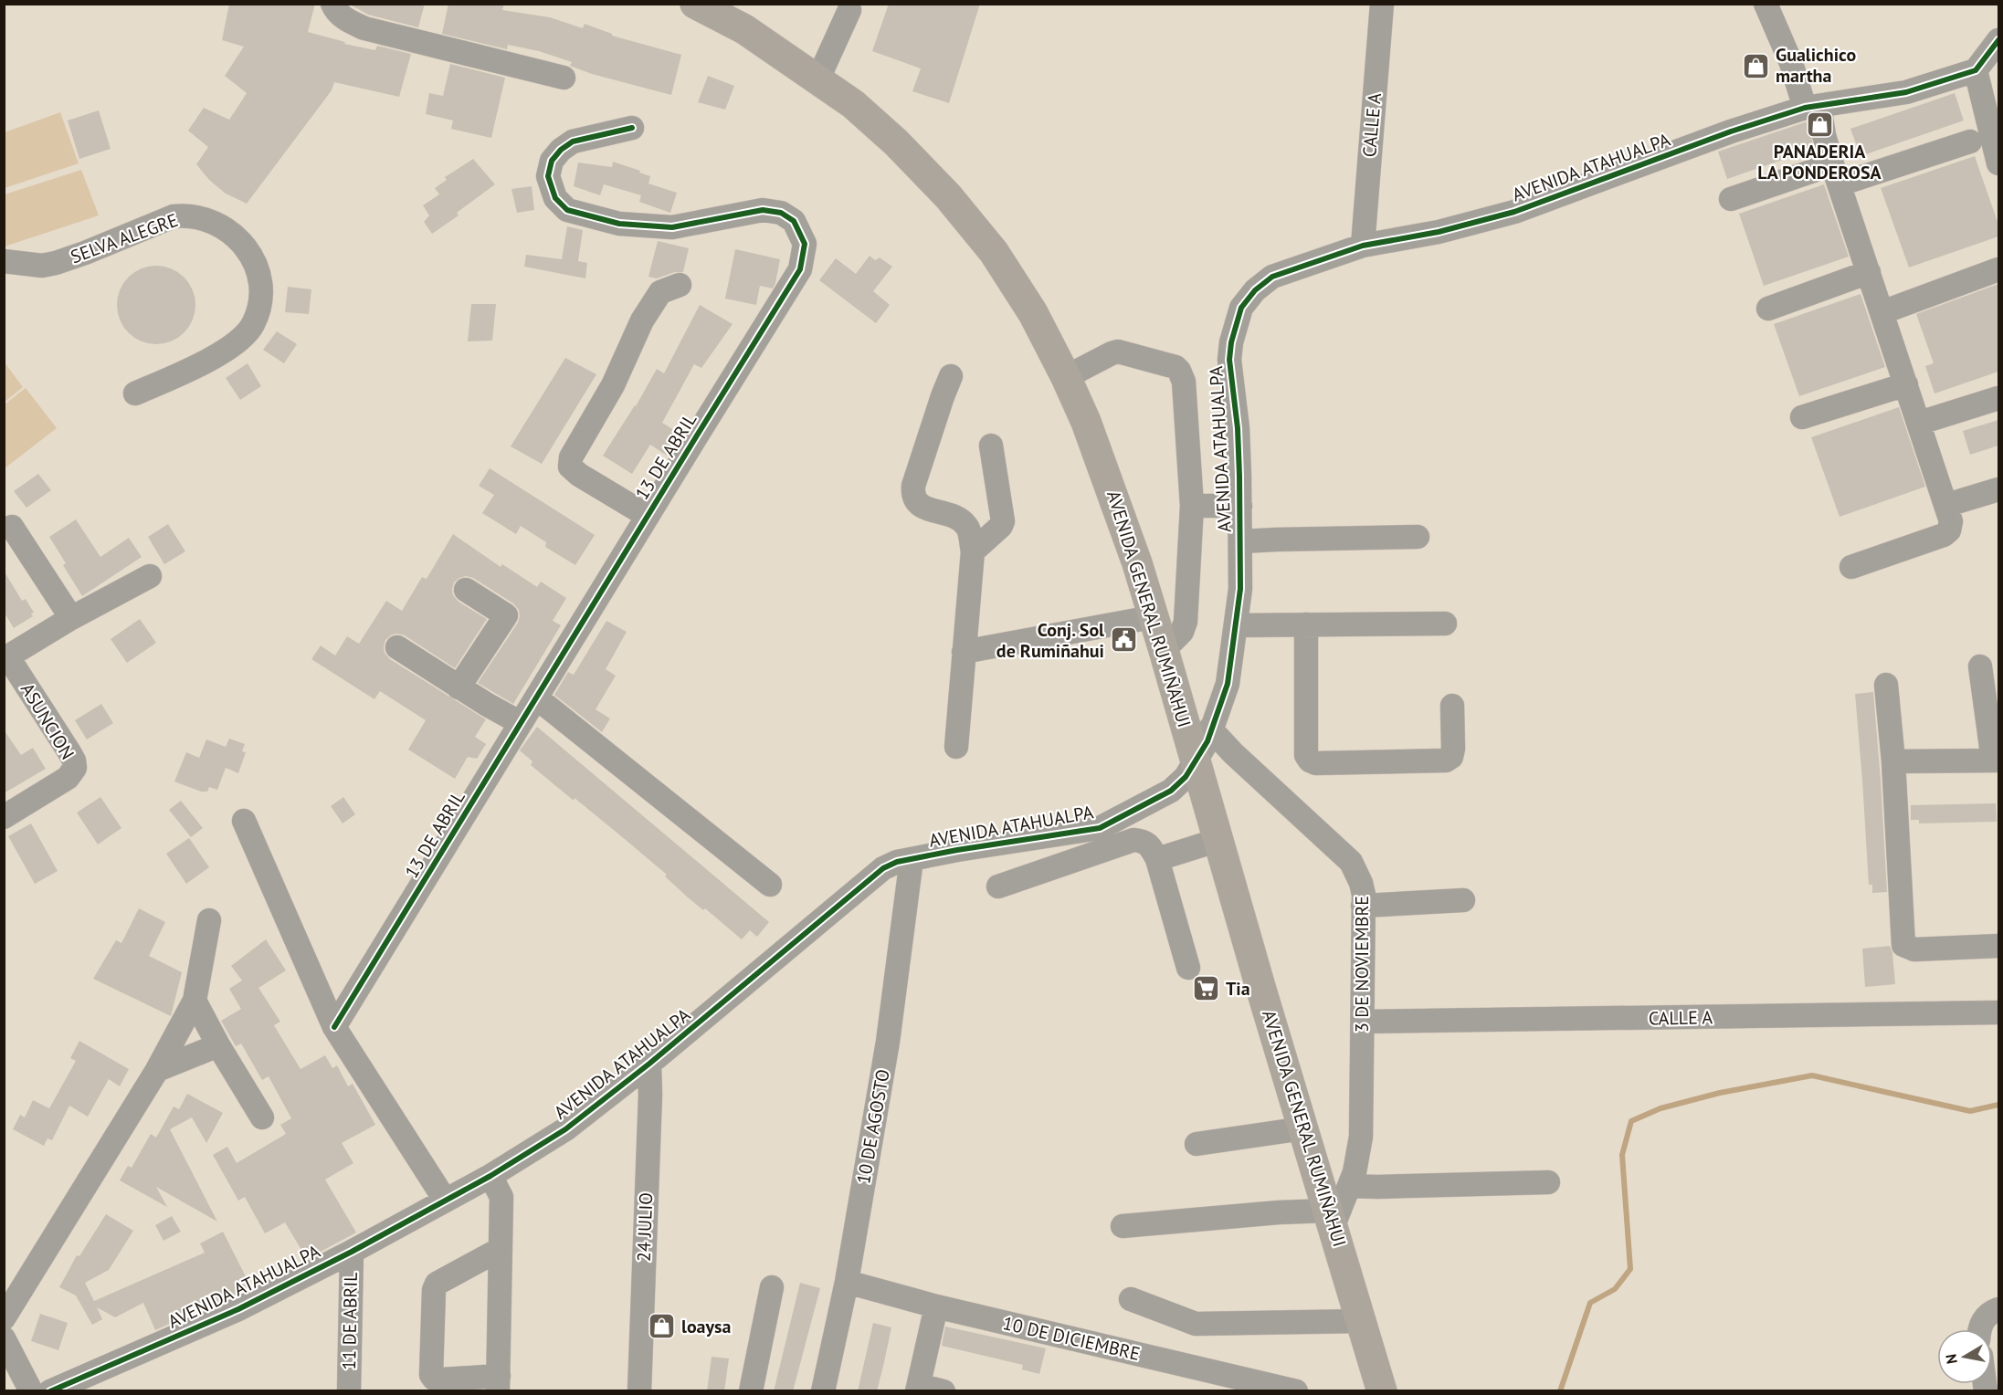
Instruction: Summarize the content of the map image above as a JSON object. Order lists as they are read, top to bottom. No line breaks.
{"streets":{"highway":["AVENIDA GENERAL RUMIÑAHUI"],"street":["CALLE A","AVENIDA ATAHUALPA","SELVA ALEGRE","13 DE ABRIL","ASUNCION","3 DE NOVIEMBRE","10 DE AGOSTO","24 JULIO","11 DE ABRIL","10 DE DICIEMBRE"]},"crossings":[["CALLE A","AVENIDA ATAHUALPA"],["CALLE A","3 DE NOVIEMBRE"],["AVENIDA ATAHUALPA","AVENIDA GENERAL RUMIÑAHUI"],["AVENIDA ATAHUALPA","3 DE NOVIEMBRE"],["AVENIDA ATAHUALPA","10 DE AGOSTO"],["AVENIDA ATAHUALPA","24 JULIO"],["AVENIDA ATAHUALPA","11 DE ABRIL"],["AVENIDA GENERAL RUMIÑAHUI","3 DE NOVIEMBRE"],["10 DE AGOSTO","10 DE DICIEMBRE"]],"places":{"shop":["Gualichico martha","PANADERIA LA PONDEROSA","loaysa"],"public building":["Conj. Sol de Rumiñahui"],"supermarket":["Tia"]},"north":"left"}
